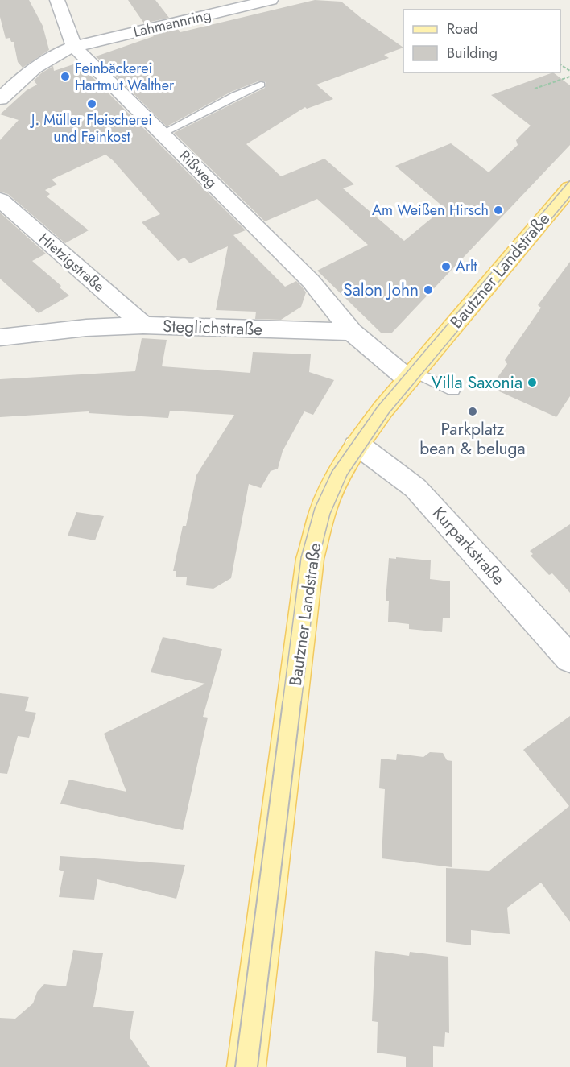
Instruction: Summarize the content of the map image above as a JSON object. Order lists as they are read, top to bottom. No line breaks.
{"streets":{"main road":["Bautzner Landstraße"],"street":["Lahmannring","Rißweg","Hietzigstraße","Steglichstraße","Kurparkstraße"]},"crossings":[["Lahmannring","Rißweg"],["Rißweg","Steglichstraße"],["Hietzigstraße","Steglichstraße"],["Bautzner Landstraße","Kurparkstraße"]],"places":["Feinbäckerei Hartmut Walther","J. Müller Fleischerei und Feinkost","Am Weißen Hirsch","Arlt","Salon John","Villa Saxonia","Parkplatz bean & beluga"],"legend":["Road","Building"]}
